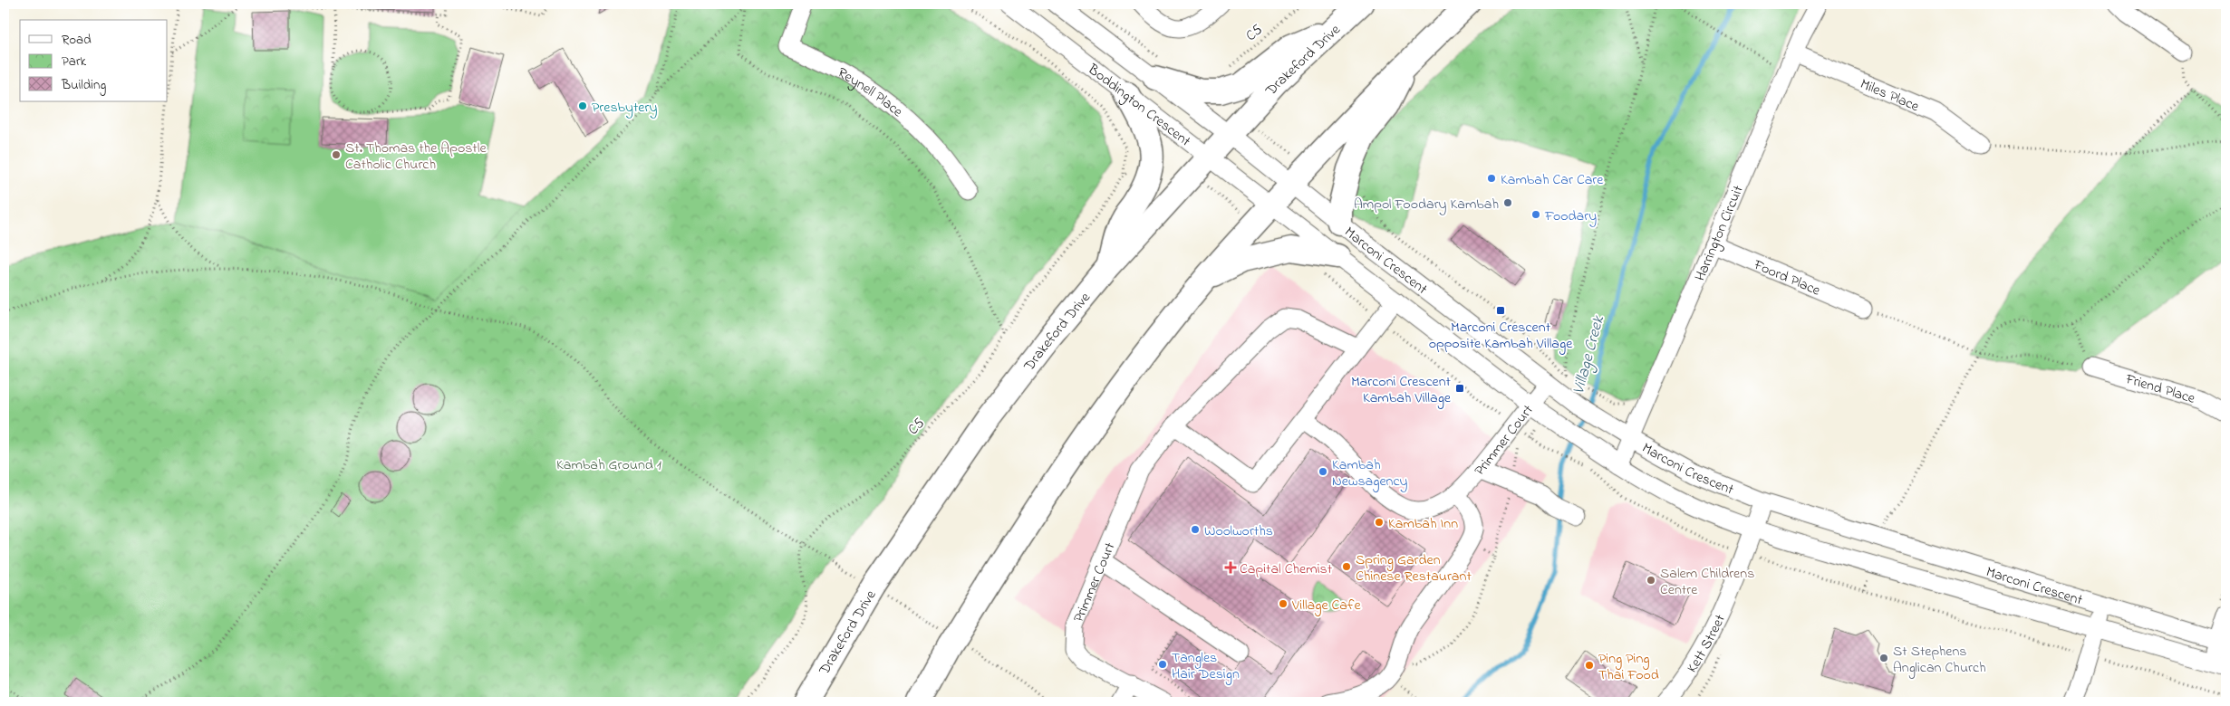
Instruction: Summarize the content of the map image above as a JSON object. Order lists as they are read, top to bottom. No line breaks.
{"streets":{"highway":["Drakeford Drive"],"street":["Reynell Place","Miles Place","Boddington Crescent","Harrington Circuit","Marconi Crescent","Foord Place","Friend Place","Primmer Court","Kett Street"],"path":["C5"]},"crossings":[["Drakeford Drive","Boddington Crescent"],["Drakeford Drive","Marconi Crescent"],["Miles Place","Harrington Circuit"],["Boddington Crescent","Marconi Crescent"],["Harrington Circuit","Marconi Crescent"],["Harrington Circuit","Foord Place"],["Marconi Crescent","Primmer Court"],["Marconi Crescent","Kett Street"]],"water":["Village Creek"],"parks":["Kambah Ground 1"],"places":{"other":["Presbytery","St. Thomas the Apostle Catholic Church","Kambah Car Care","Ampol Foodary Kambah","Foodary","Kambah Newsagency","Kambah Inn","Woolworths","Spring Garden Chinese Restaurant","Salem Childrens Centre","Village Cafe","St Stephens Anglican Church","Tangles Hair Design","Ping Ping Thai Food"],"transit":["Marconi Crescent opposite Kambah Village","Marconi Crescent Kambah Village"],"health":["Capital Chemist"]},"legend":["Road","Park","Building"]}
